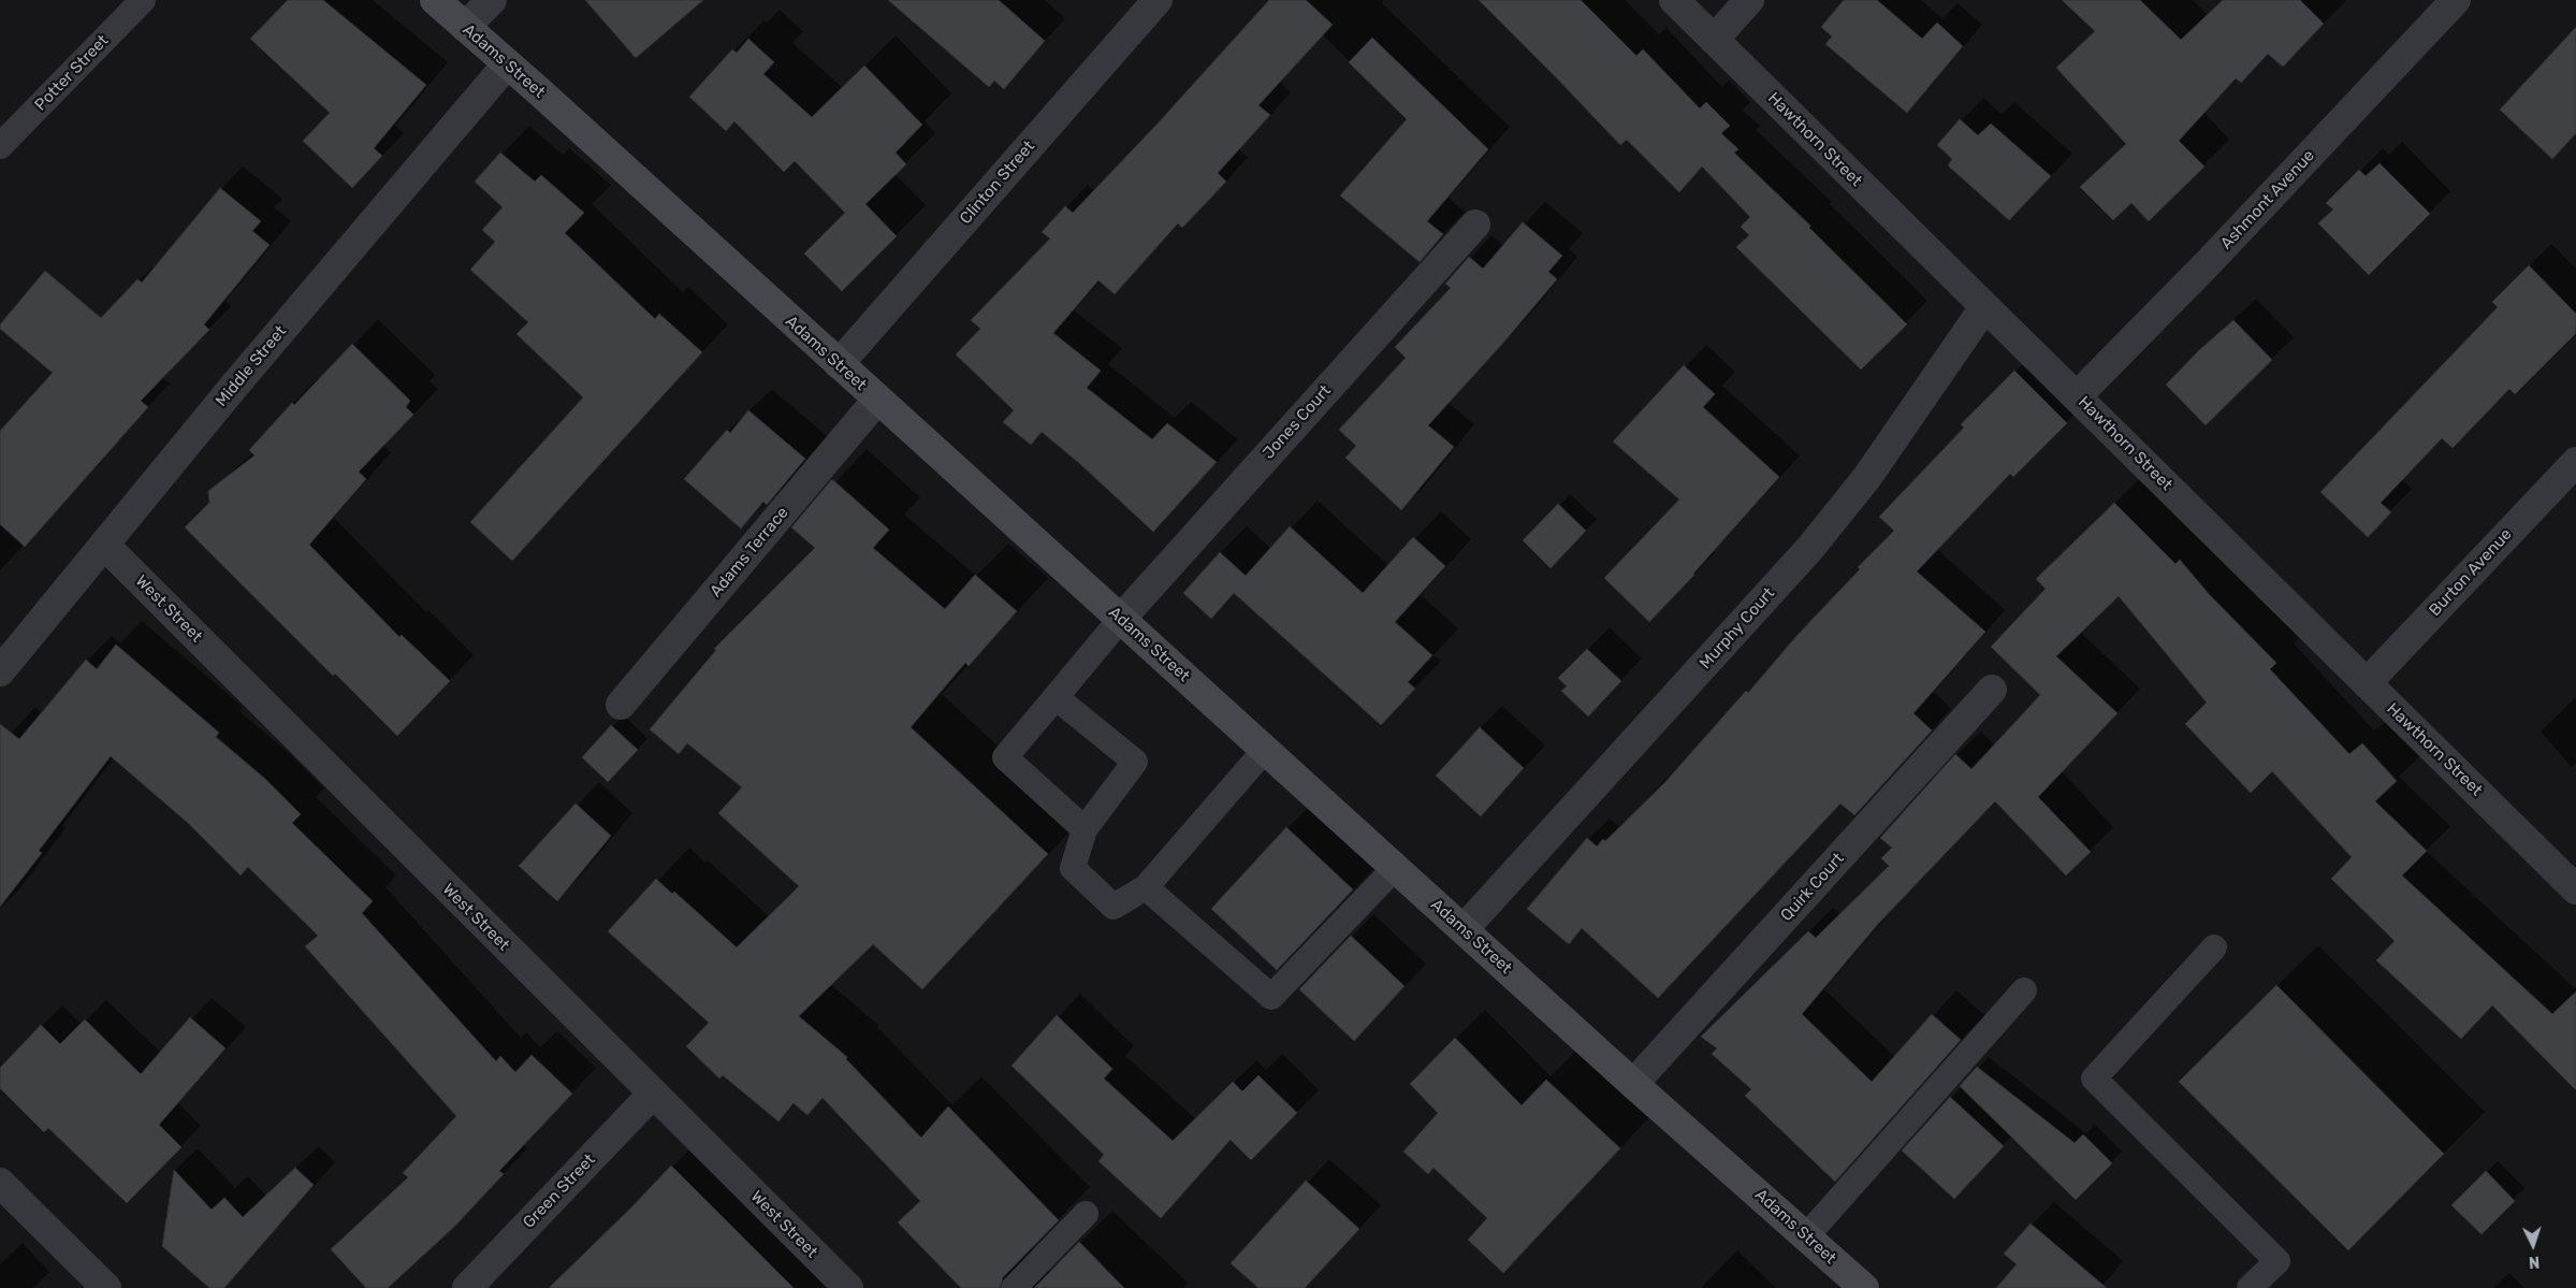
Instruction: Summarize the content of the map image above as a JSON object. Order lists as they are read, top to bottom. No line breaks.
{"streets":{"street":["Adams Street","Hawthorn Street","Clinton Street","Ashmont Avenue","Middle Street","Jones Court","Adams Terrace","Burton Avenue","West Street","Murphy Court","Quirk Court","Green Street"],"lane":["Potter Street"]},"crossings":[["Adams Street","Clinton Street"],["Adams Street","Middle Street"],["Adams Street","Jones Court"],["Adams Street","Adams Terrace"],["Adams Street","Murphy Court"],["Adams Street","Quirk Court"],["Hawthorn Street","Ashmont Avenue"],["Hawthorn Street","Burton Avenue"],["Hawthorn Street","Murphy Court"],["Middle Street","West Street"],["West Street","Green Street"]],"north":"bottom"}
